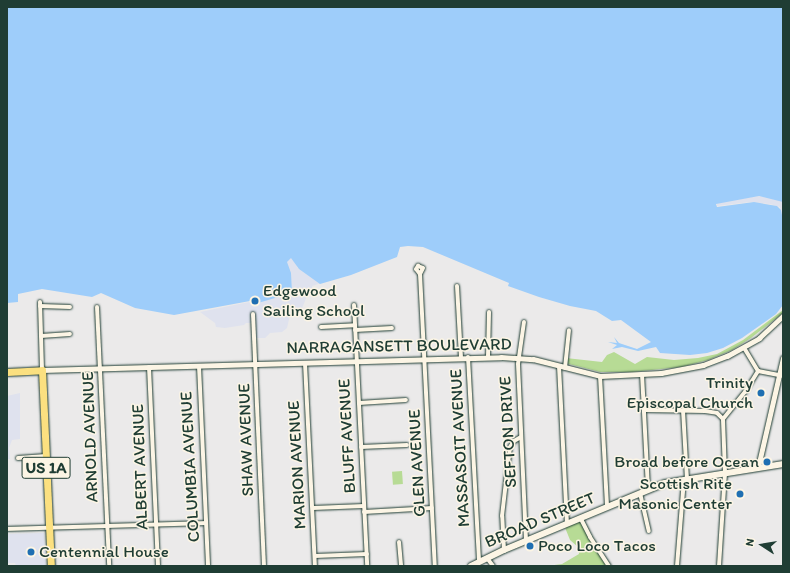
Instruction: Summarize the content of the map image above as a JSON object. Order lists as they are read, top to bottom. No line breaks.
{"streets":{"main road":["NARRAGANSETT BOULEVARD","US 1A","BROAD STREET"],"street":["SEFTON DRIVE","BLUFF AVENUE","ARNOLD AVENUE","SHAW AVENUE","MASSASOIT AVENUE","GLEN AVENUE","MARION AVENUE","ALBERT AVENUE","COLUMBIA AVENUE"]},"crossings":[["NARRAGANSETT BOULEVARD","SEFTON DRIVE"],["NARRAGANSETT BOULEVARD","BLUFF AVENUE"],["NARRAGANSETT BOULEVARD","ARNOLD AVENUE"],["NARRAGANSETT BOULEVARD","SHAW AVENUE"],["NARRAGANSETT BOULEVARD","MASSASOIT AVENUE"],["NARRAGANSETT BOULEVARD","GLEN AVENUE"],["NARRAGANSETT BOULEVARD","MARION AVENUE"],["NARRAGANSETT BOULEVARD","ALBERT AVENUE"],["NARRAGANSETT BOULEVARD","COLUMBIA AVENUE"],["NARRAGANSETT BOULEVARD","US 1A"],["SEFTON DRIVE","BROAD STREET"],["MASSASOIT AVENUE","BROAD STREET"]],"places":["Edgewood Sailing School","Trinity Episcopal Church","Broad before Ocean","Scottish Rite Masonic Center","Poco Loco Tacos","Centennial House"],"north":"left"}
